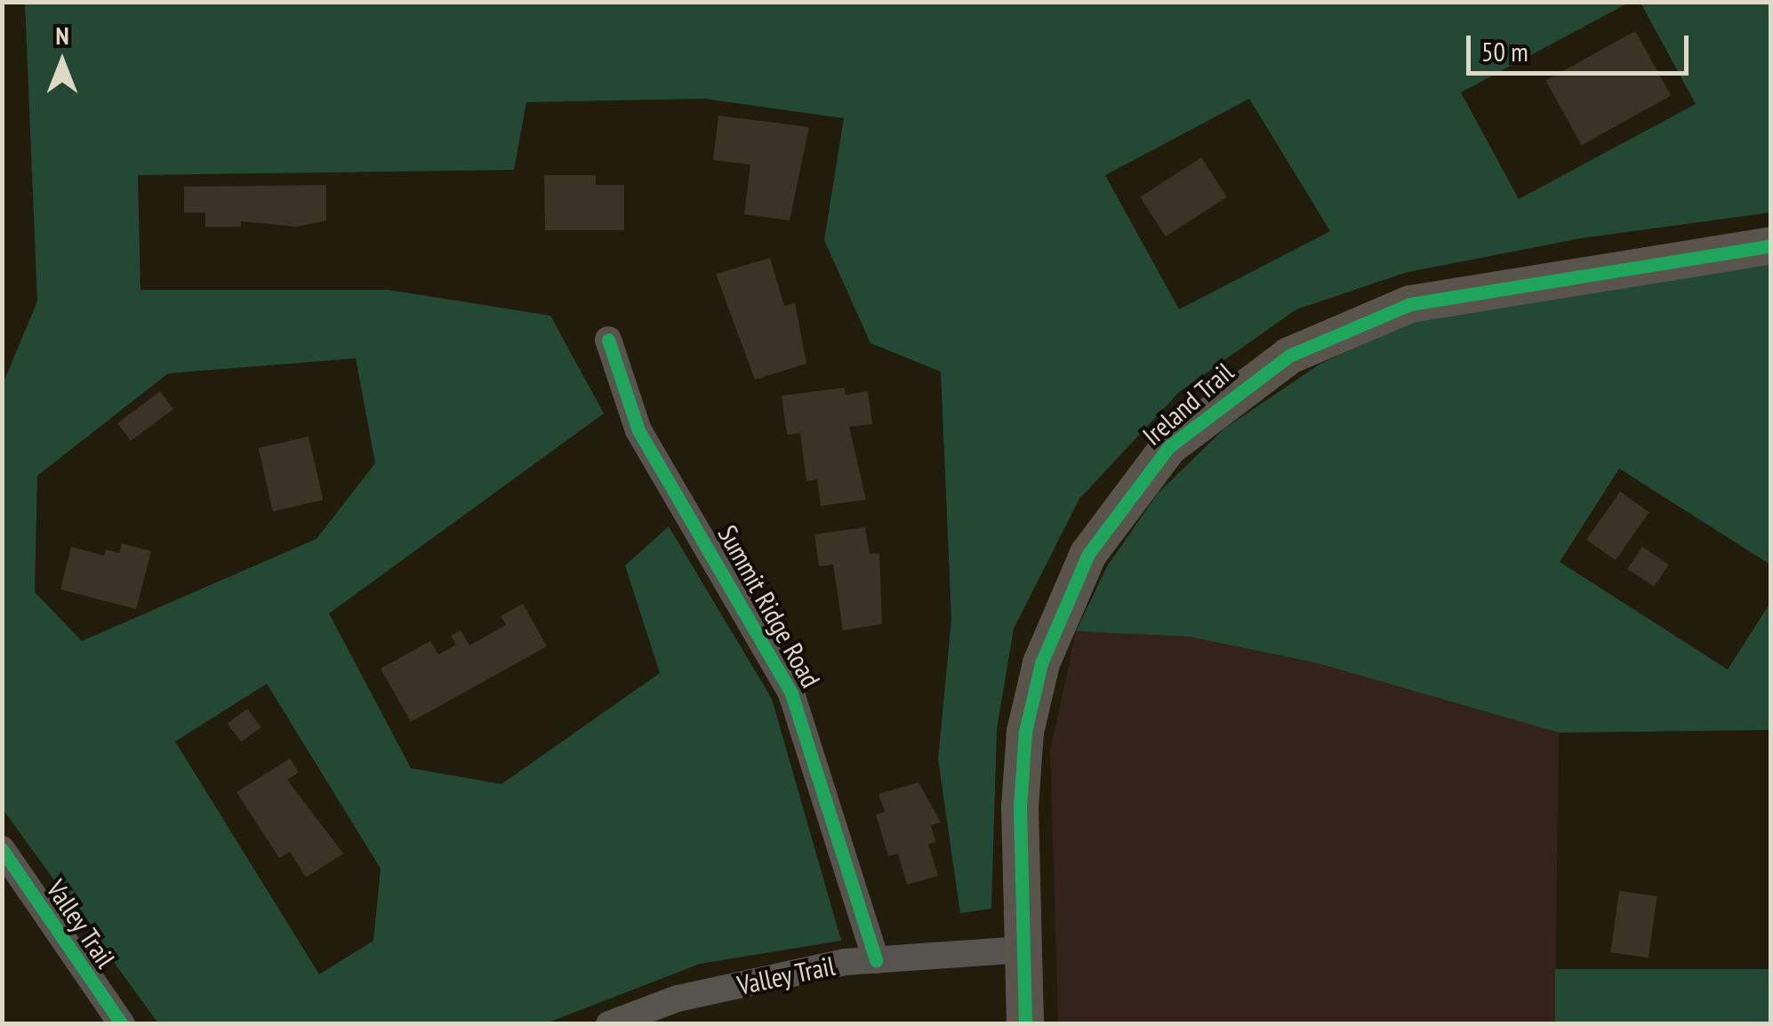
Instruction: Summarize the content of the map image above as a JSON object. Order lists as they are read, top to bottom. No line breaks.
{"streets":{"street":["Ireland Trail","Summit Ridge Road","Valley Trail"]},"crossings":[["Ireland Trail","Valley Trail"],["Summit Ridge Road","Valley Trail"]],"scale_bar":"50 m","north":"top"}
